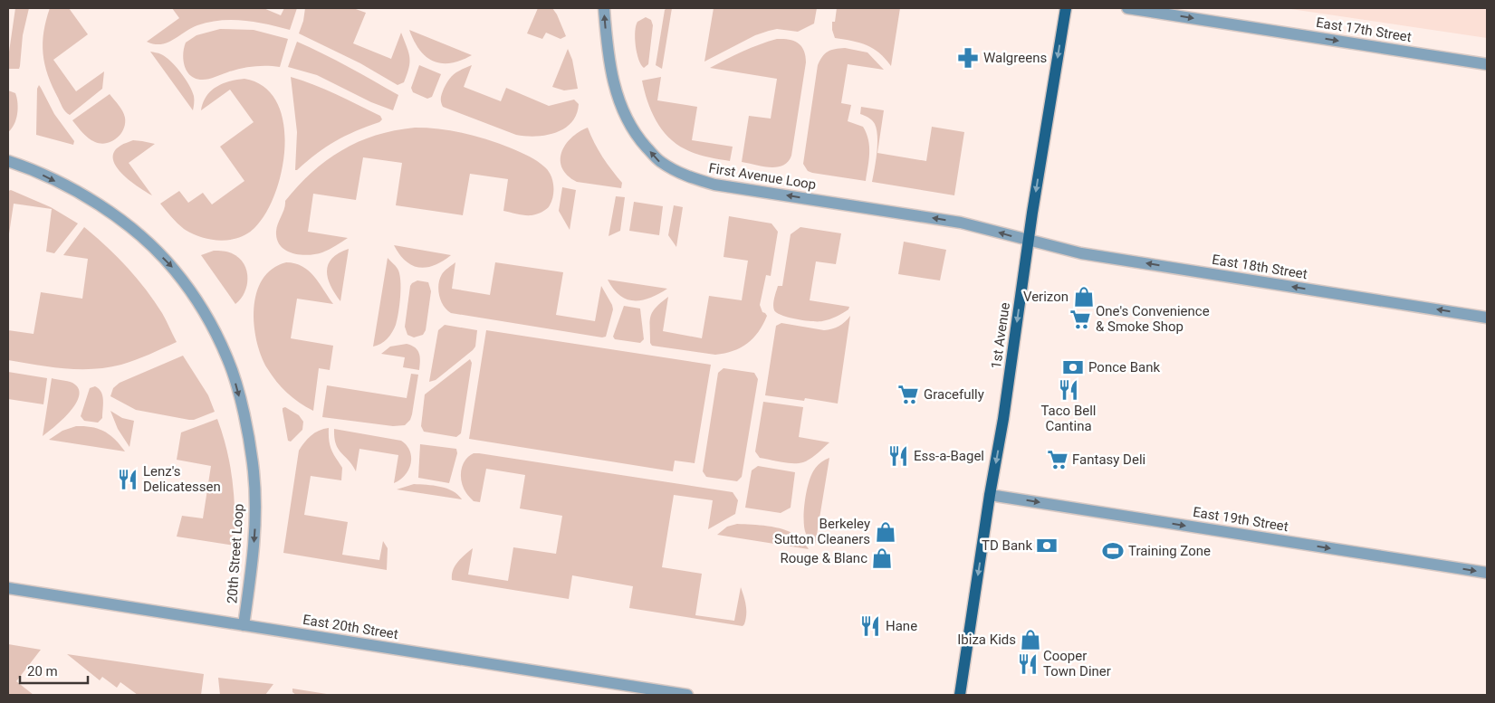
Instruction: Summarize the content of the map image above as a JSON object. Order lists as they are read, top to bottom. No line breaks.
{"streets":{"main road":["1st Avenue"],"street":["East 17th Street","First Avenue Loop","East 18th Street","East 19th Street","20th Street Loop","East 20th Street"]},"crossings":[["First Avenue Loop","East 18th Street"],["First Avenue Loop","1st Avenue"],["East 18th Street","1st Avenue"],["1st Avenue","East 19th Street"],["20th Street Loop","East 20th Street"]],"one_way":["East 17th Street","First Avenue Loop","East 18th Street","1st Avenue","East 19th Street","20th Street Loop"],"places":{"pharmacy":["Walgreens"],"shop":["Verizon","Berkeley Sutton Cleaners","Rouge & Blanc","Ibiza Kids"],"supermarket":["One's Convenience & Smoke Shop","Gracefully","Fantasy Deli"],"bank":["Ponce Bank","TD Bank"],"restaurant":["Taco Bell Cantina","Ess-a-Bagel","Lenz's Delicatessen","Hane","Cooper Town Diner"],"sports":["Training Zone"]},"scale_bar":"20 m"}
